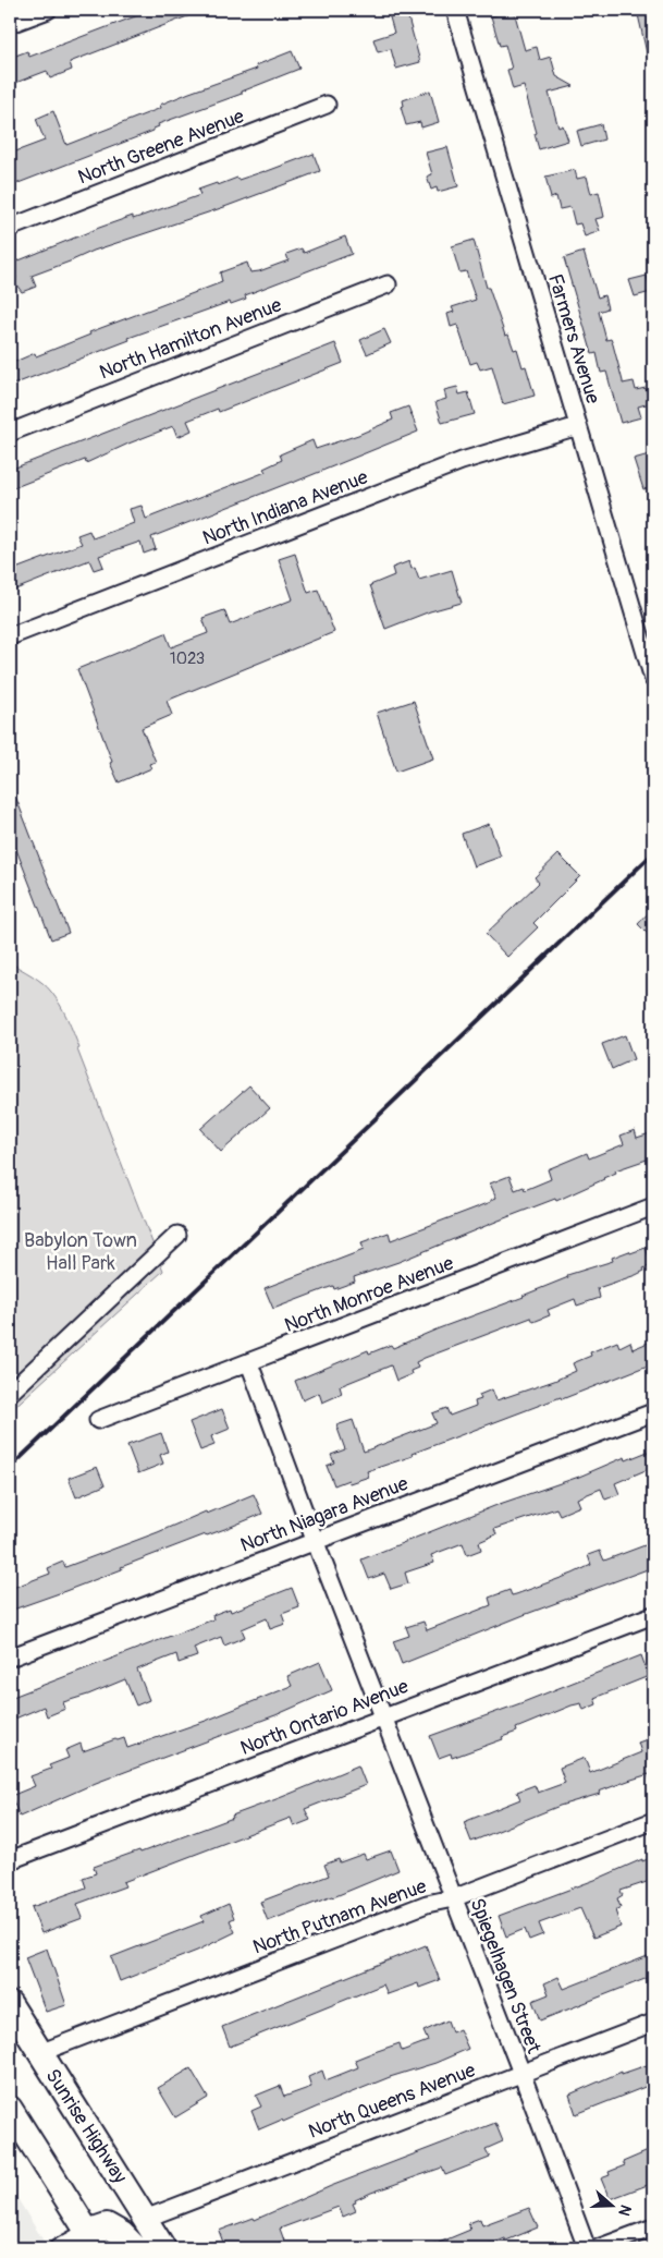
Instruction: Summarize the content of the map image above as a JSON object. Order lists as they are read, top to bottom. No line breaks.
{"streets":{"highway":["Sunrise Highway"],"street":["North Greene Avenue","North Hamilton Avenue","Farmers Avenue","North Indiana Avenue","North Monroe Avenue","North Niagara Avenue","North Ontario Avenue","North Putnam Avenue","Spiegelhagen Street","North Queens Avenue"]},"crossings":[["Farmers Avenue","North Indiana Avenue"],["North Niagara Avenue","Spiegelhagen Street"],["North Ontario Avenue","Spiegelhagen Street"],["North Putnam Avenue","Spiegelhagen Street"],["North Putnam Avenue","Sunrise Highway"],["Spiegelhagen Street","North Queens Avenue"],["North Queens Avenue","Sunrise Highway"]],"parks":["Babylon Town Hall Park"],"house_numbers":["1023"],"north":"right"}
